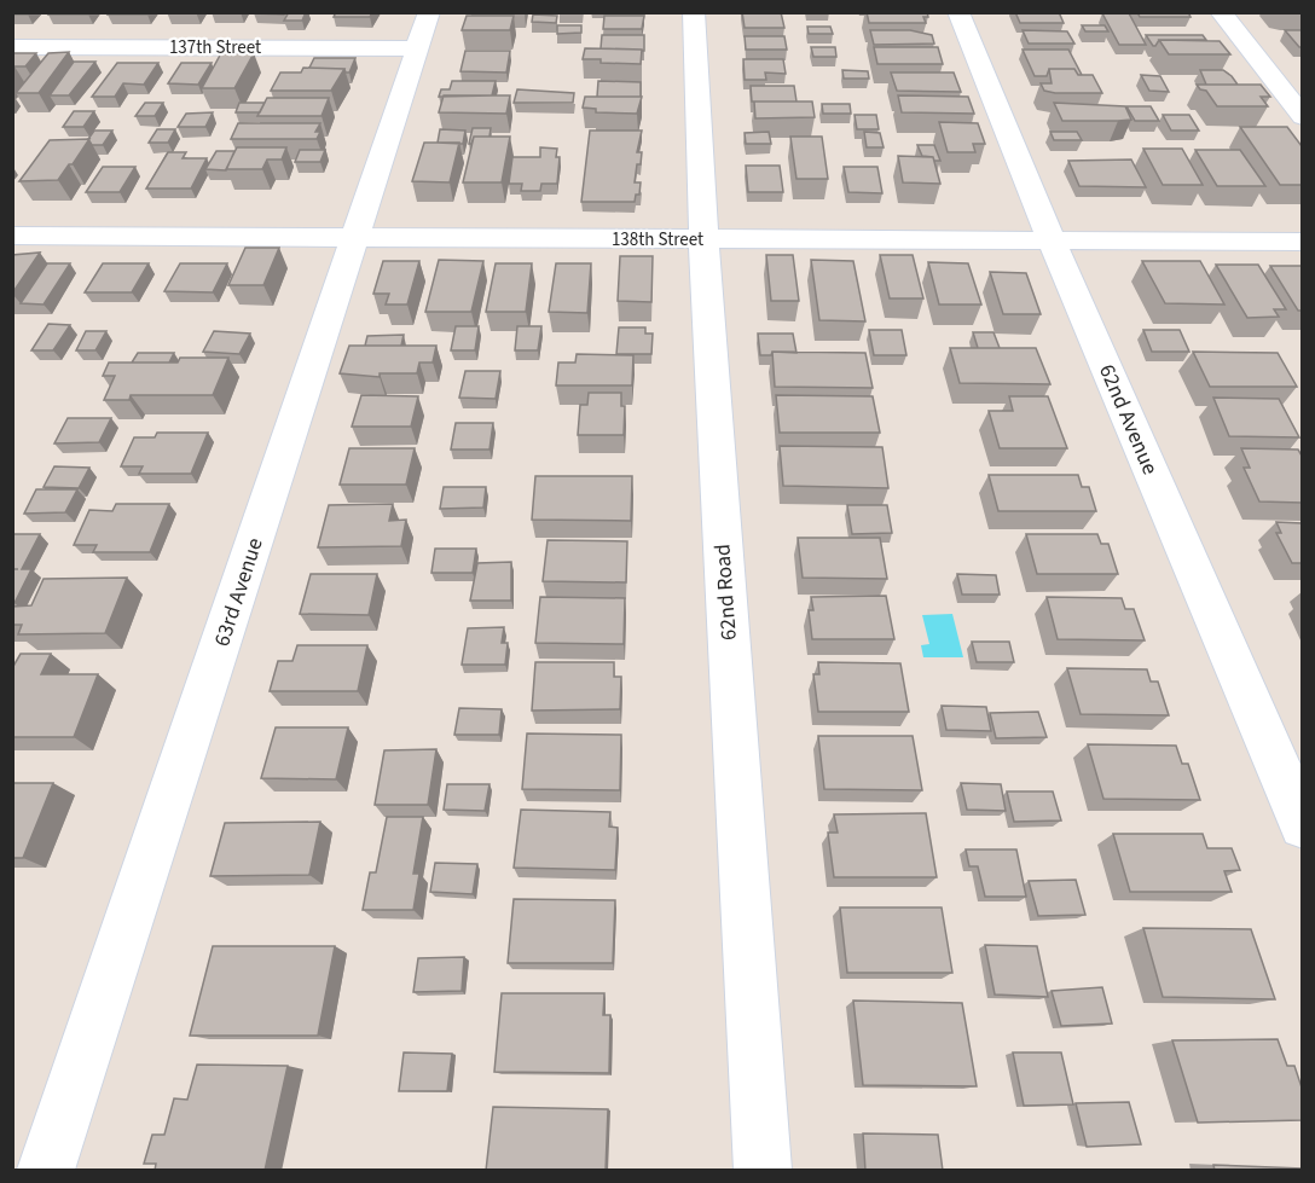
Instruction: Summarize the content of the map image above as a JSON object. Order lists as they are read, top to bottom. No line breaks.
{"streets":{"street":["137th Street","138th Street","62nd Avenue","63rd Avenue","62nd Road"]},"crossings":[["137th Street","63rd Avenue"],["138th Street","62nd Avenue"],["138th Street","63rd Avenue"],["138th Street","62nd Road"]]}
